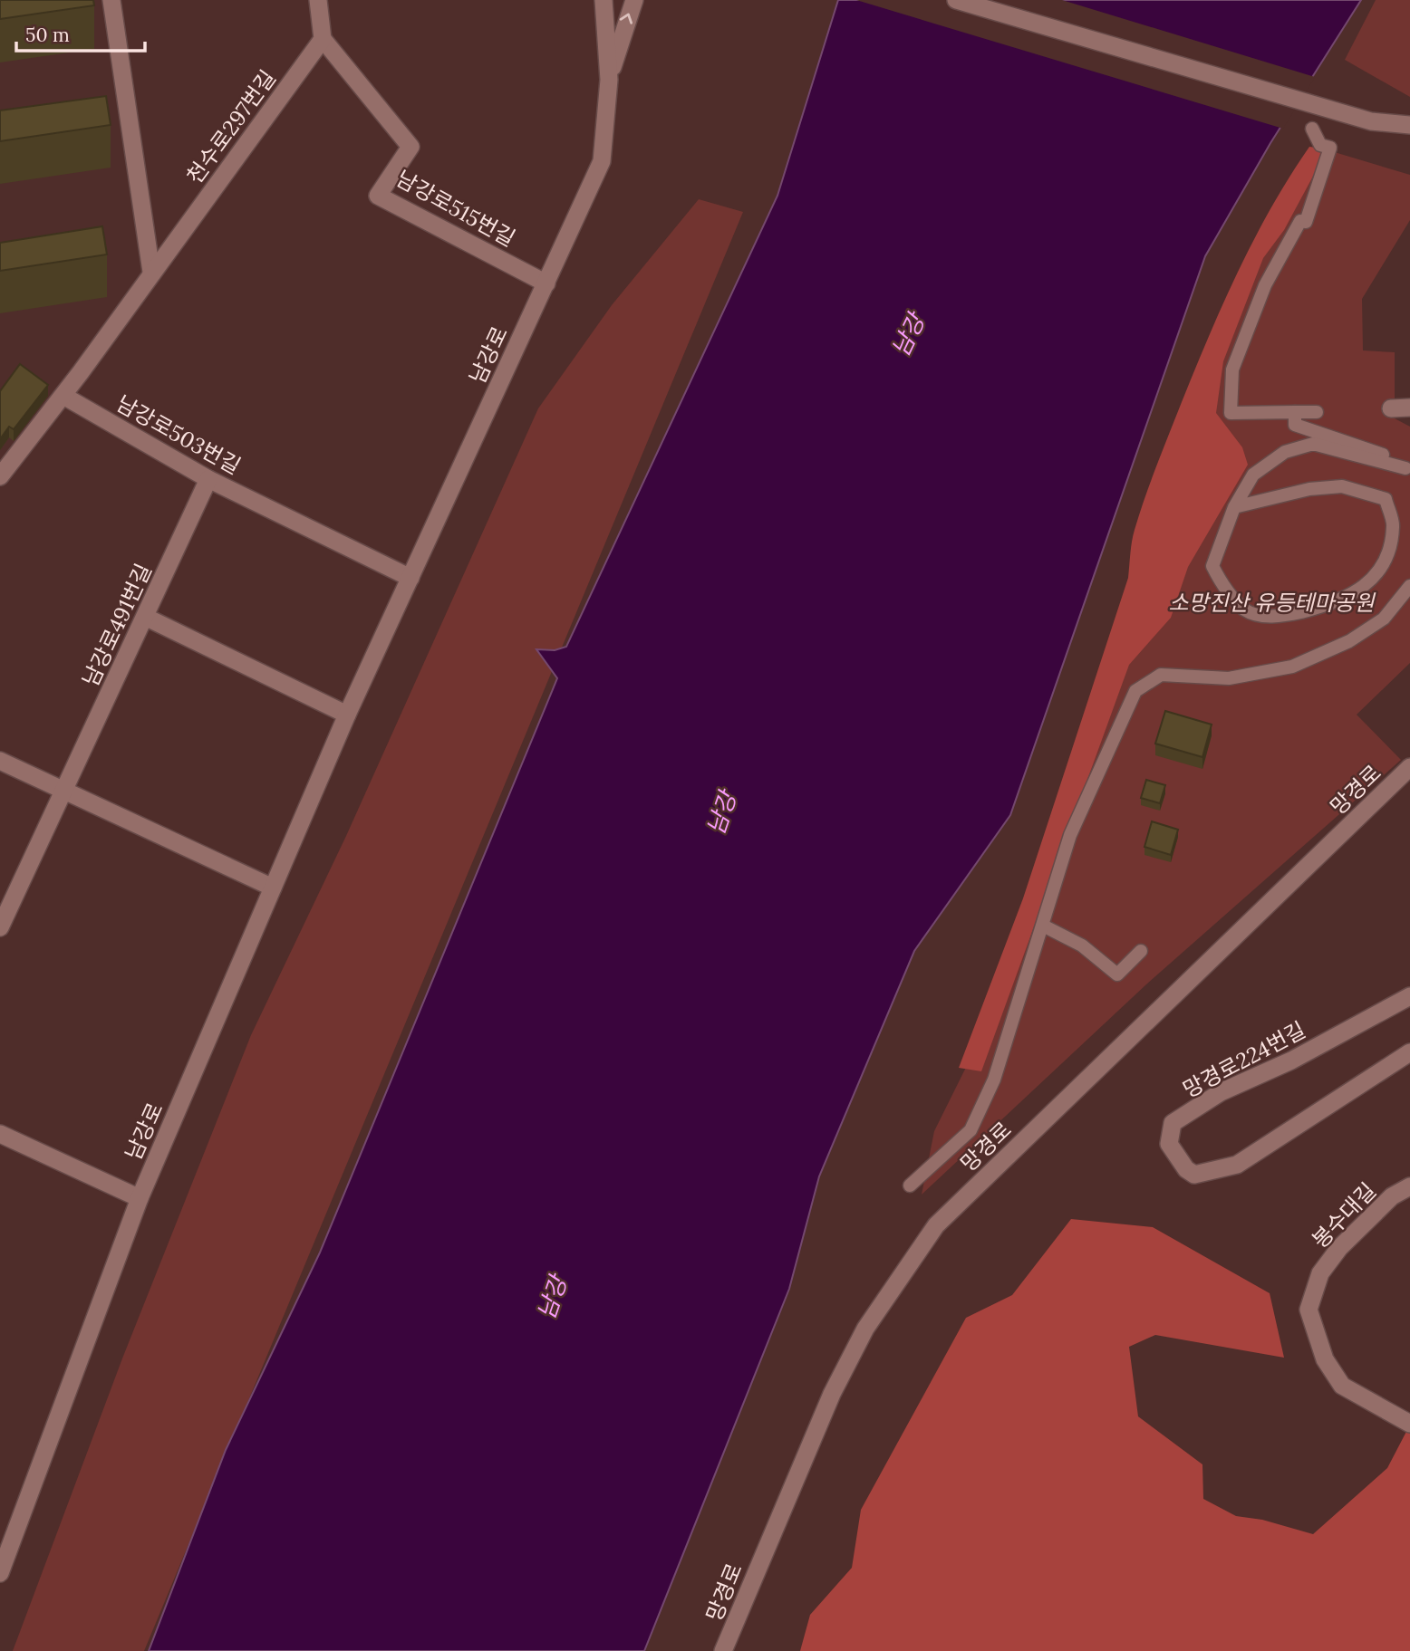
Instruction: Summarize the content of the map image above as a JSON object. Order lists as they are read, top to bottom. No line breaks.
{"streets":{"street":["천수로297번길","남강로515번길","남강로","남강로503번길","남강로491번길","망경로","망경로224번길","봉수대길"]},"crossings":[["천수로297번길","남강로515번길"],["남강로515번길","남강로"],["남강로","남강로503번길"],["남강로503번길","남강로491번길"]],"water":["남강"],"parks":["소망진산 유등테마공원"],"scale_bar":"50 m"}
